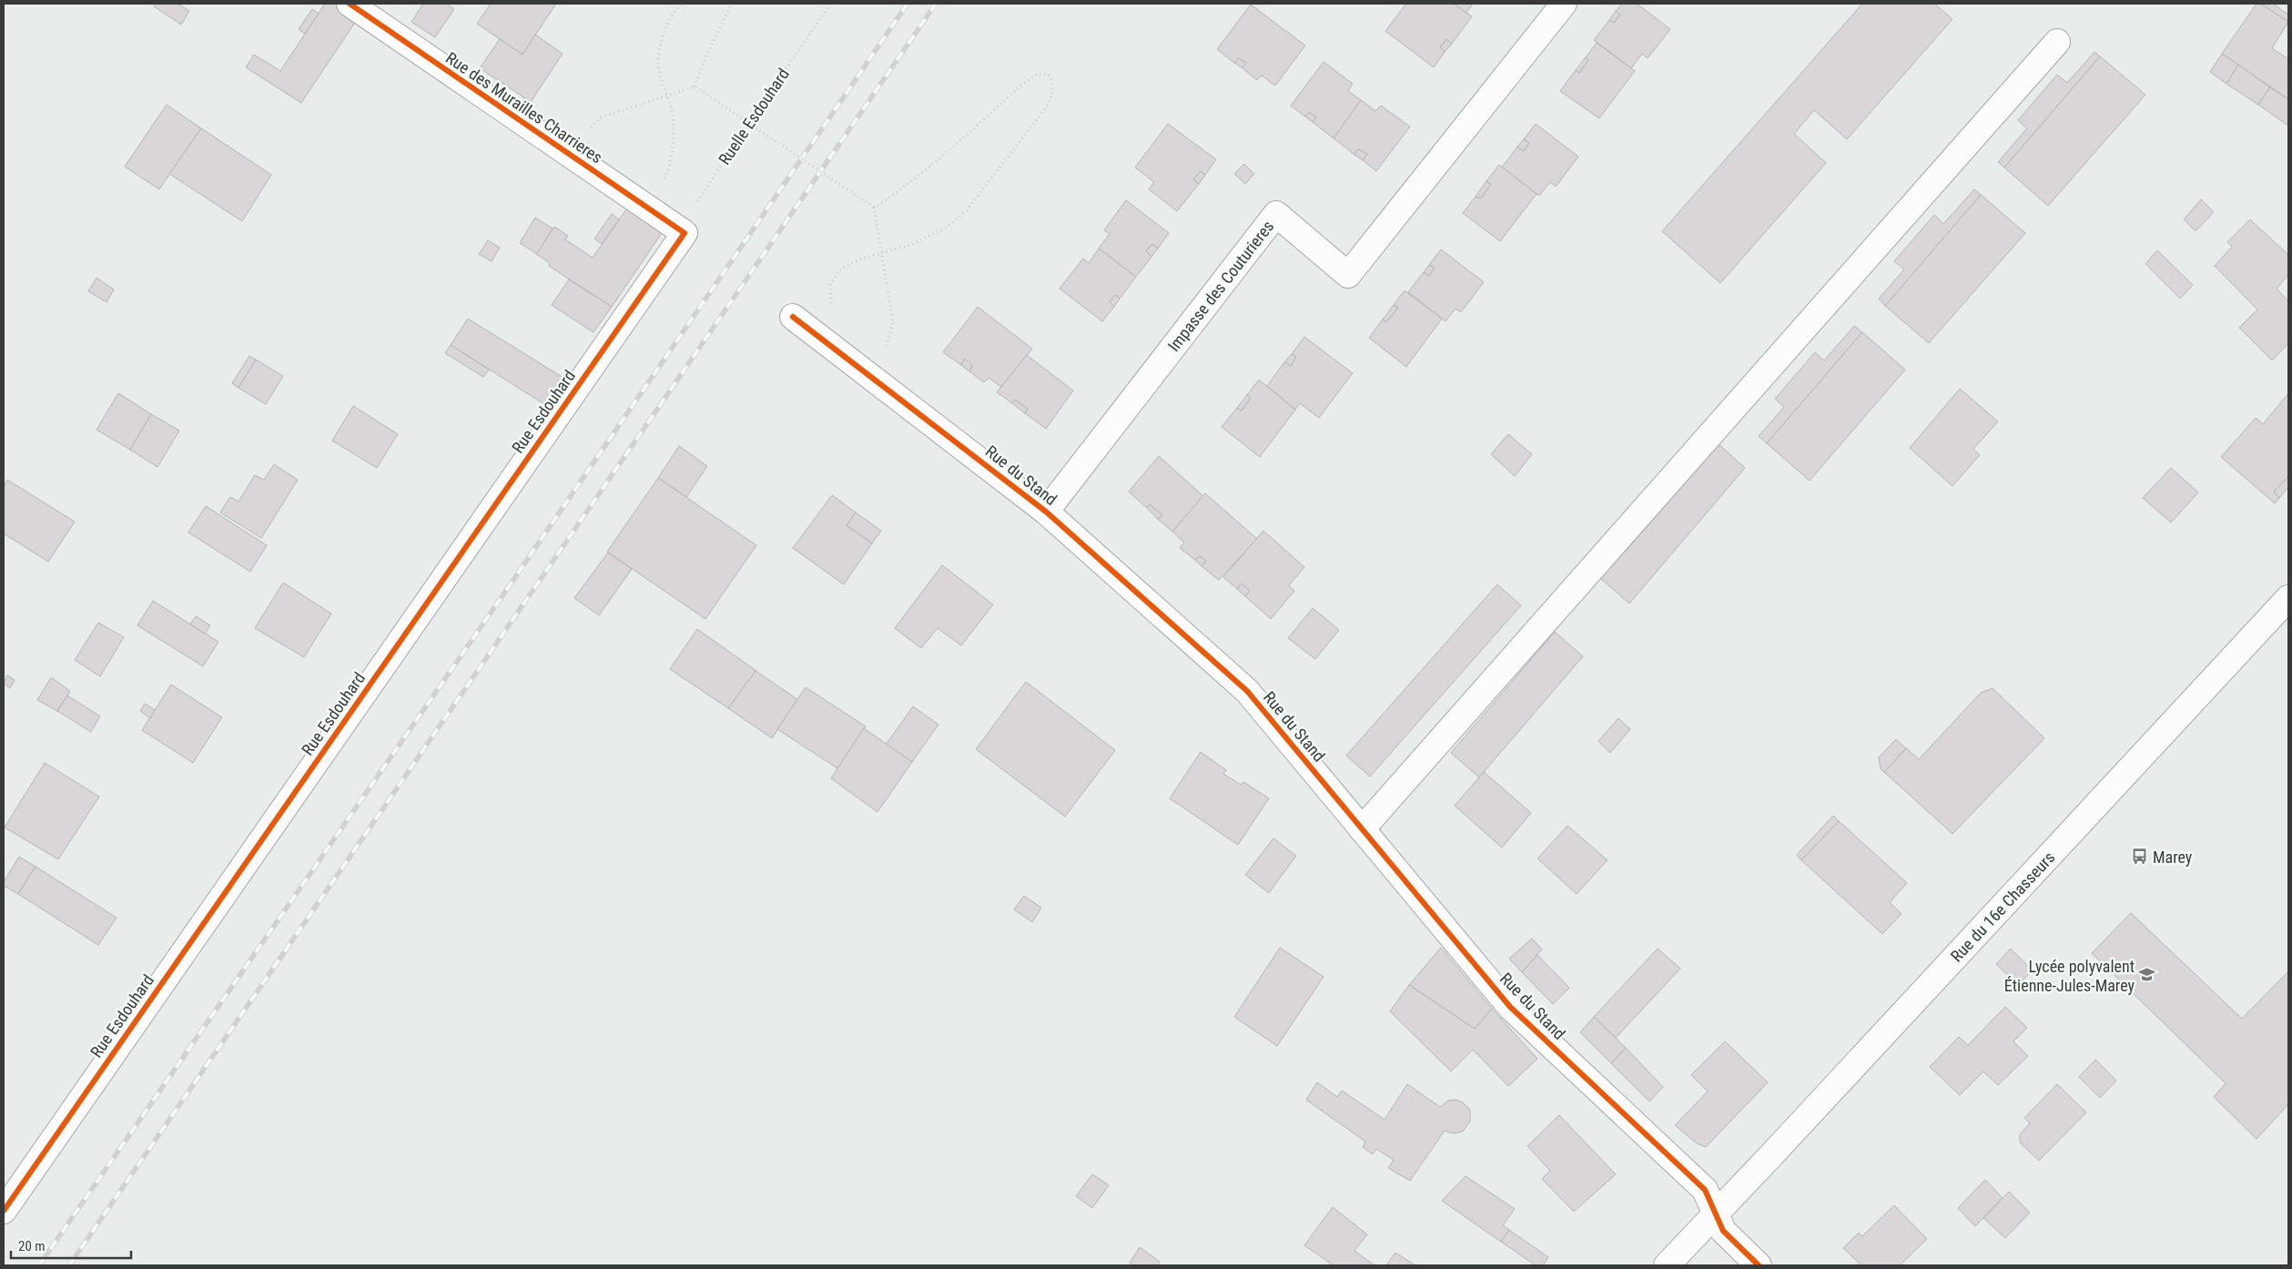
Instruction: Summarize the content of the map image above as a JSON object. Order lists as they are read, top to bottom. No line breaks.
{"streets":{"street":["Rue des Murailles Charrieres","Impasse des Couturieres","Rue Esdouhard","Rue du Stand","Rue du 16e Chasseurs"],"path":["Ruelle Esdouhard"]},"crossings":[["Rue des Murailles Charrieres","Ruelle Esdouhard"],["Rue des Murailles Charrieres","Rue Esdouhard"],["Ruelle Esdouhard","Rue Esdouhard"],["Impasse des Couturieres","Rue du Stand"],["Rue du Stand","Rue du 16e Chasseurs"]],"places":{"bus stop":["Marey"],"school or university":["Lycée polyvalent Étienne-Jules-Marey"]},"scale_bar":"20 m"}
